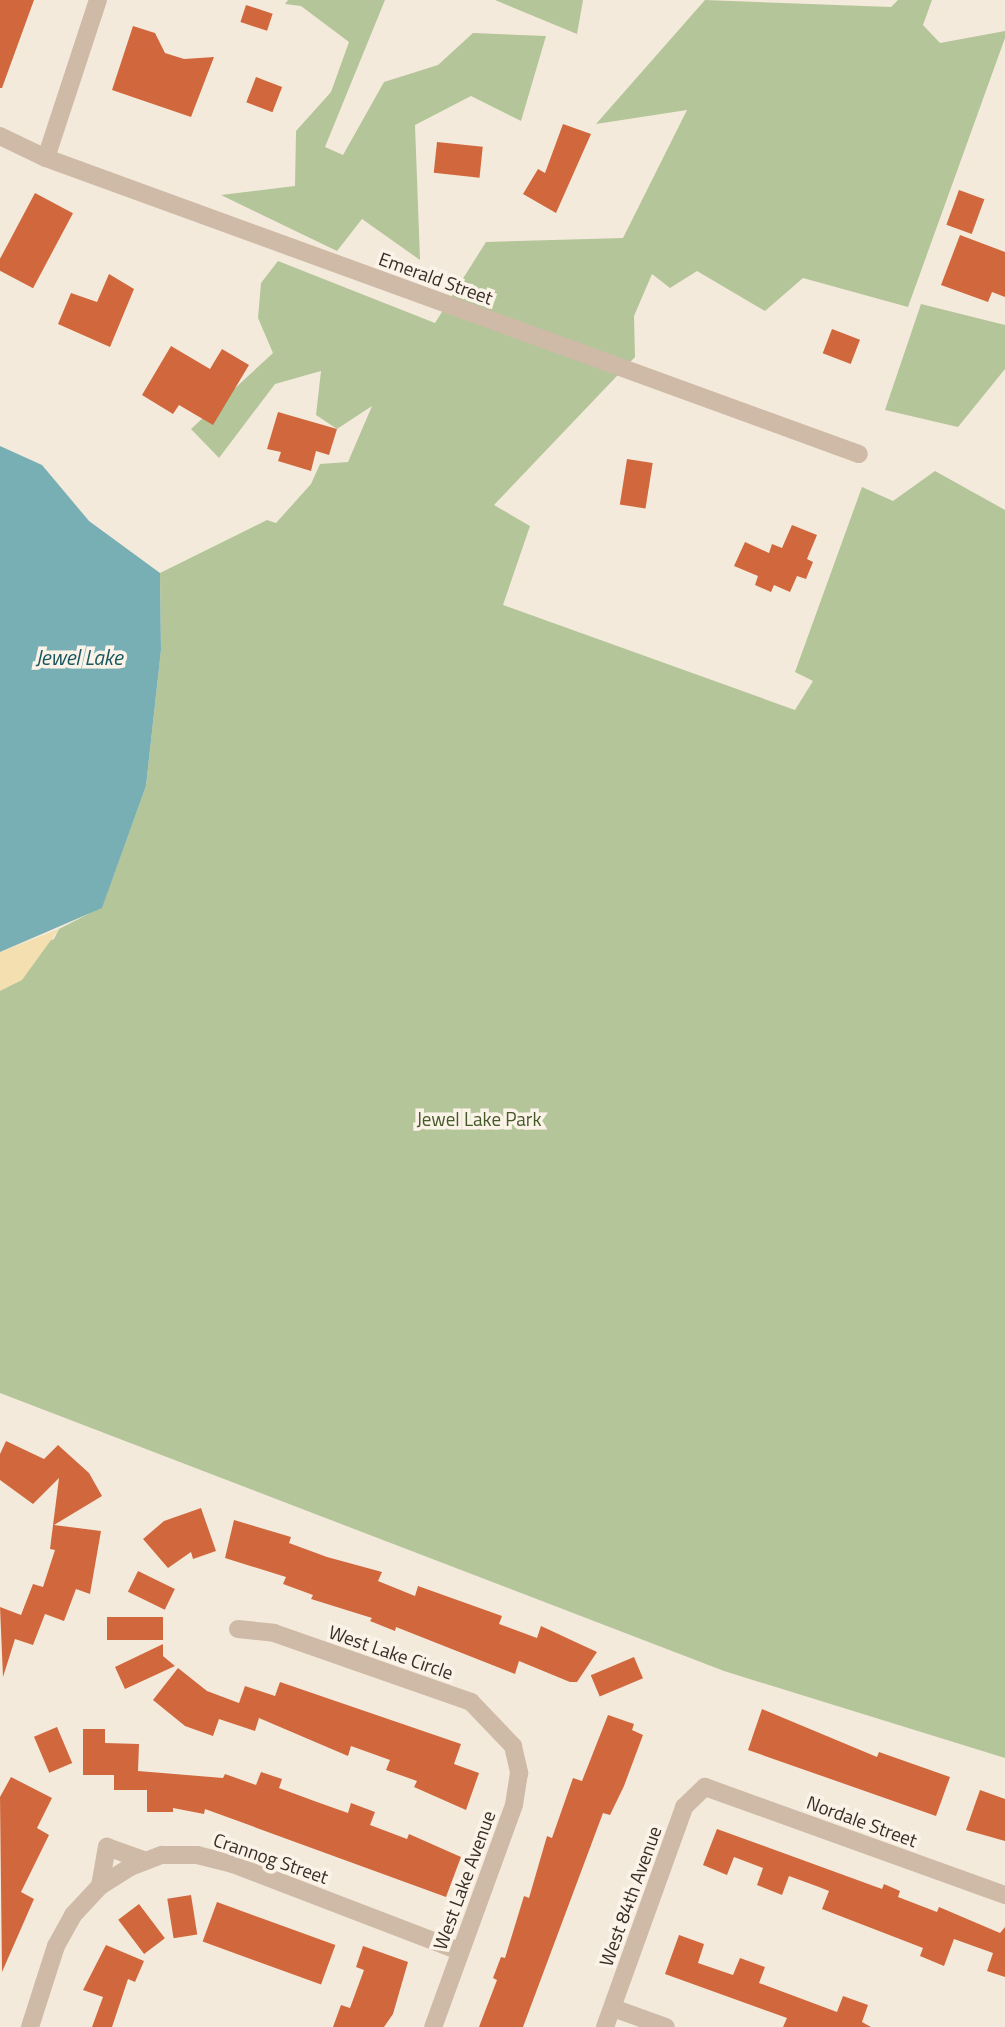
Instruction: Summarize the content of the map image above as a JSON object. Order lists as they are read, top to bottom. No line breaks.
{"streets":{"street":["Emerald Street","West Lake Circle","Nordale Street","Crannog Street","West Lake Avenue","West 84th Avenue"]},"crossings":[["West Lake Circle","West Lake Avenue"],["Nordale Street","West 84th Avenue"],["Crannog Street","West Lake Avenue"]],"water":["Jewel Lake"],"parks":["Jewel Lake Park"]}
